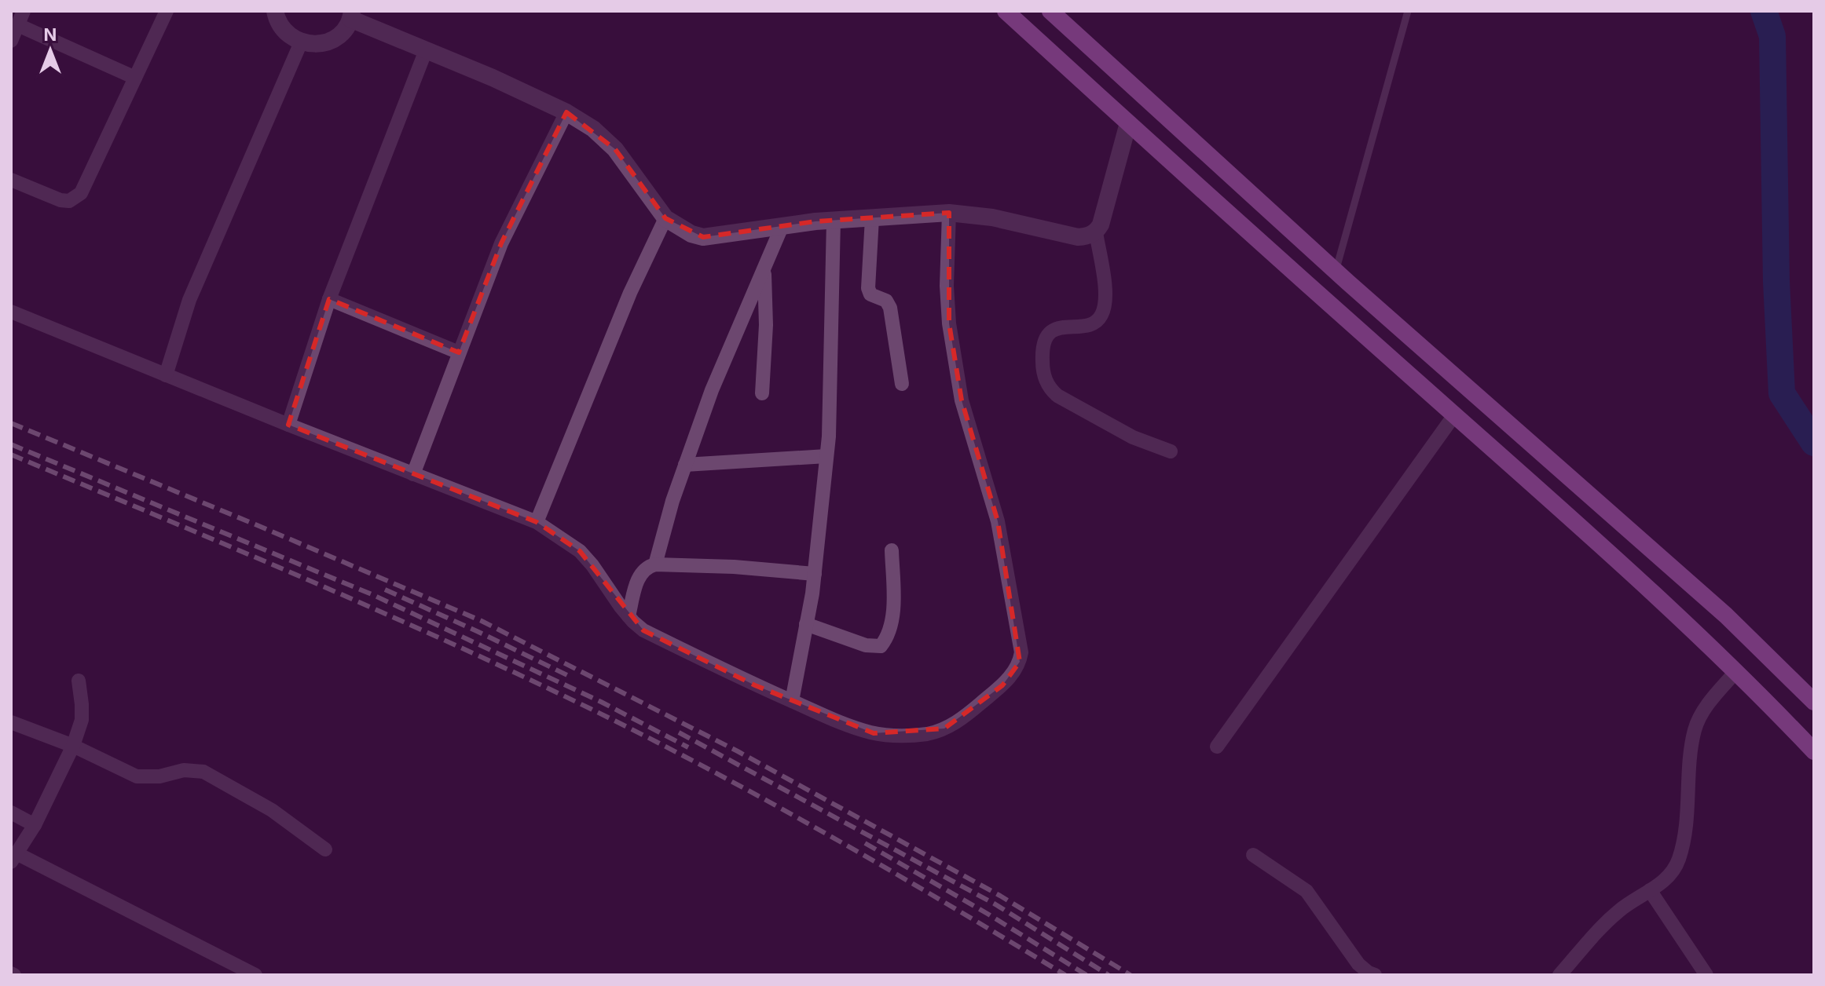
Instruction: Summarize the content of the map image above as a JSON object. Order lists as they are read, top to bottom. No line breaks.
{"north":"top"}
